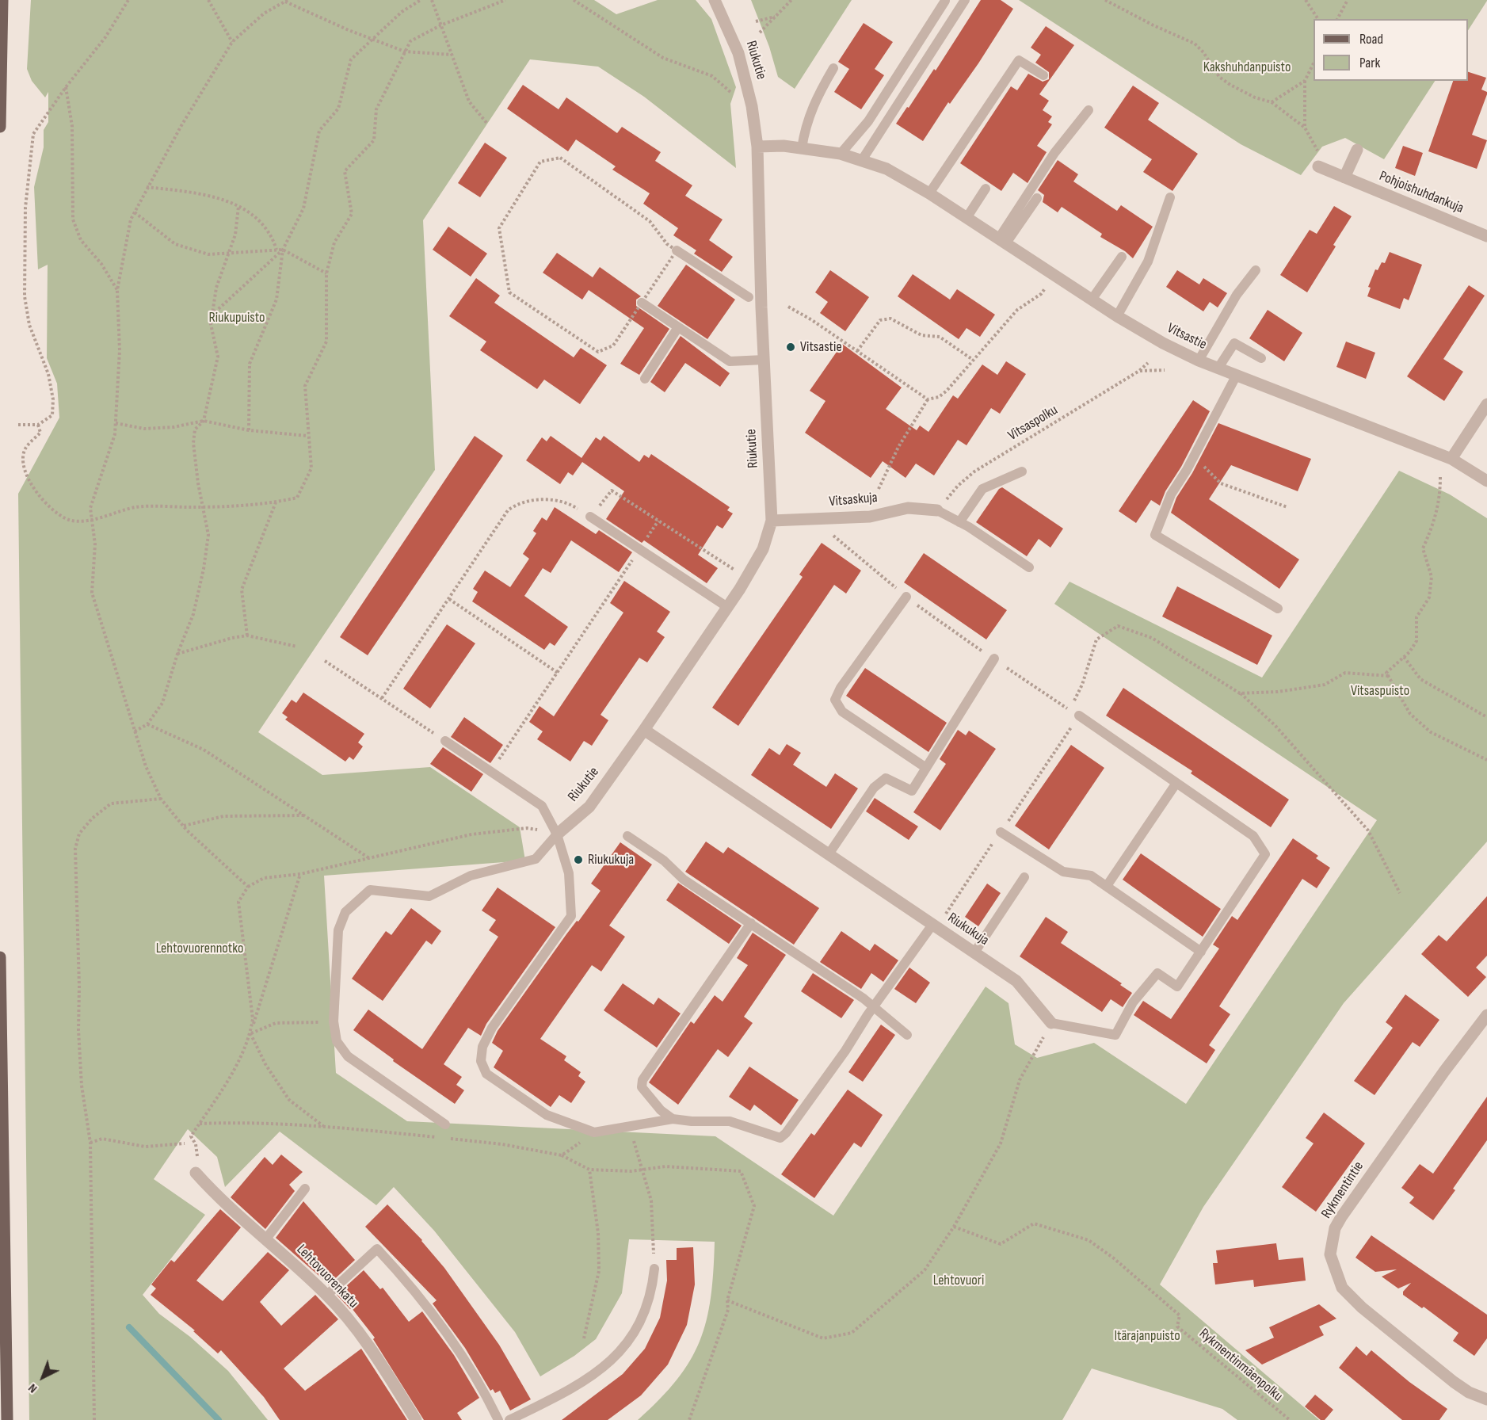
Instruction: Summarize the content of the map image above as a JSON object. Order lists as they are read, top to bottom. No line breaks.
{"streets":{"street":["Riukutie","Pohjoishuhdankuja","Vitsastie","Vitsaskuja","Riukukuja","Rykmentintie","Lehtovuorenkatu"],"path":["Vitsaspolku","Rykmentinmäenpolku"]},"crossings":[["Riukutie","Vitsastie"],["Riukutie","Vitsaskuja"],["Riukutie","Riukukuja"],["Vitsaspolku","Vitsaskuja"]],"parks":["Kakshuhdanpuisto","Riukupuisto","Vitsaspuisto","Lehtovuorennotko","Lehtovuori","Itärajanpuisto"],"places":["Vitsastie","Riukukuja"],"legend":["Road","Park"],"north":"bottom left"}
